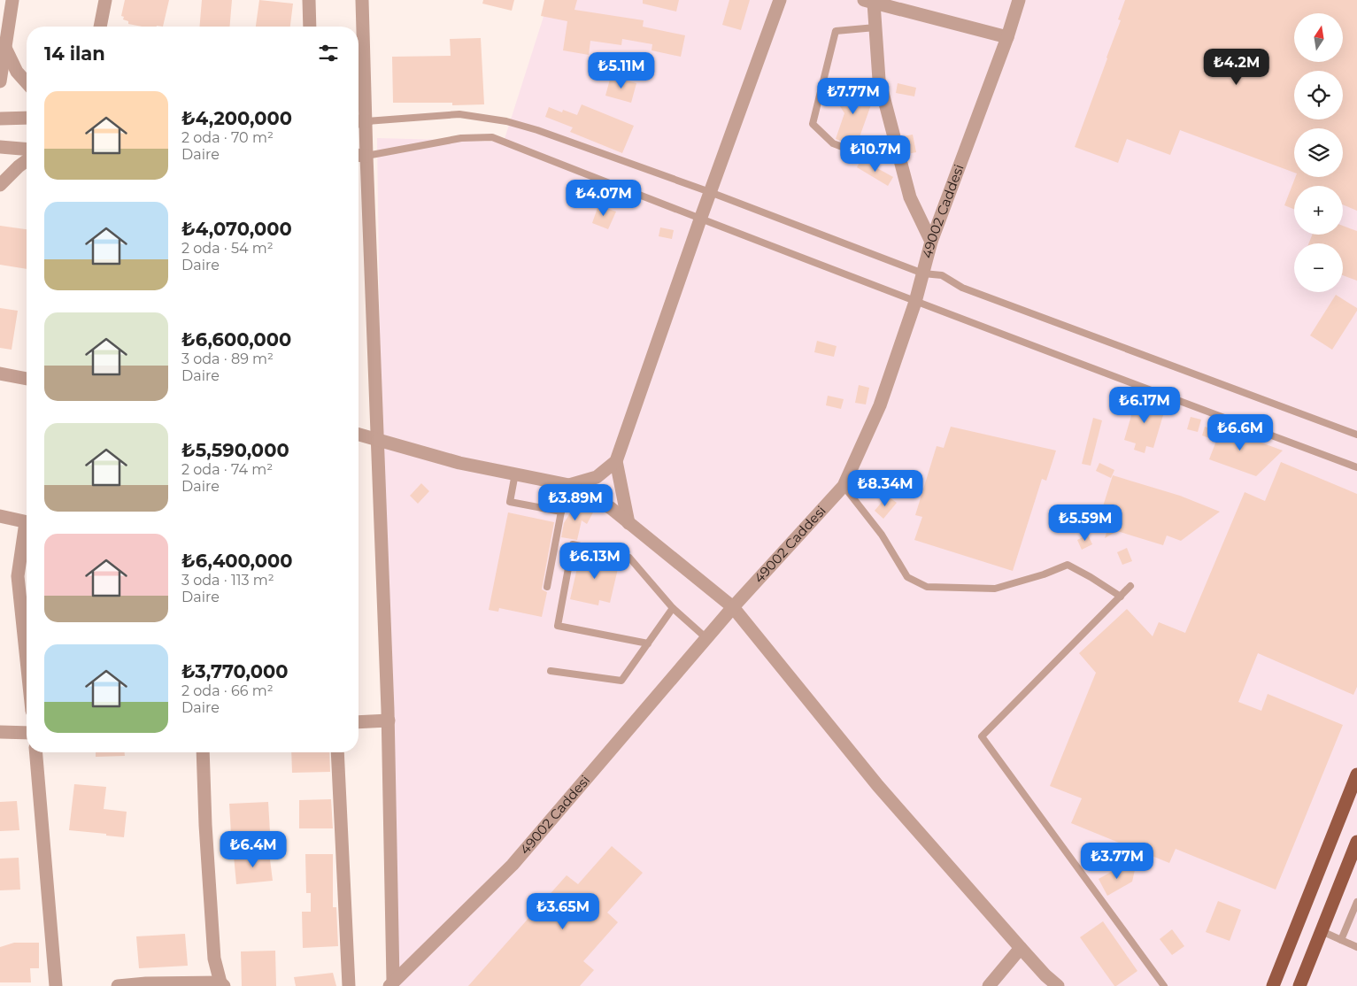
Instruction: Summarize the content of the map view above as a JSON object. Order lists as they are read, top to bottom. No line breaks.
{"streets":{"street":["49002 Caddesi"]},"north":"top","page":{"map_buttons":["+","−"],"heading":"14 ilan","price":["₺4.2M","₺5.11M","₺7.77M","₺10.7M","₺4.07M","₺6.17M","₺6.6M","₺8.34M","₺3.89M","₺5.59M","₺6.13M","₺6.4M","₺3.77M","₺3.65M"],"list":[{"name":"₺4,200,000","note":"2 oda · 70 m² · Daire"},{"name":"₺4,070,000","note":"2 oda · 54 m² · Daire"},{"name":"₺6,600,000","note":"3 oda · 89 m² · Daire"},{"name":"₺5,590,000","note":"2 oda · 74 m² · Daire"},{"name":"₺6,400,000","note":"3 oda · 113 m² · Daire"},{"name":"₺3,770,000","note":"2 oda · 66 m² · Daire"}]}}
